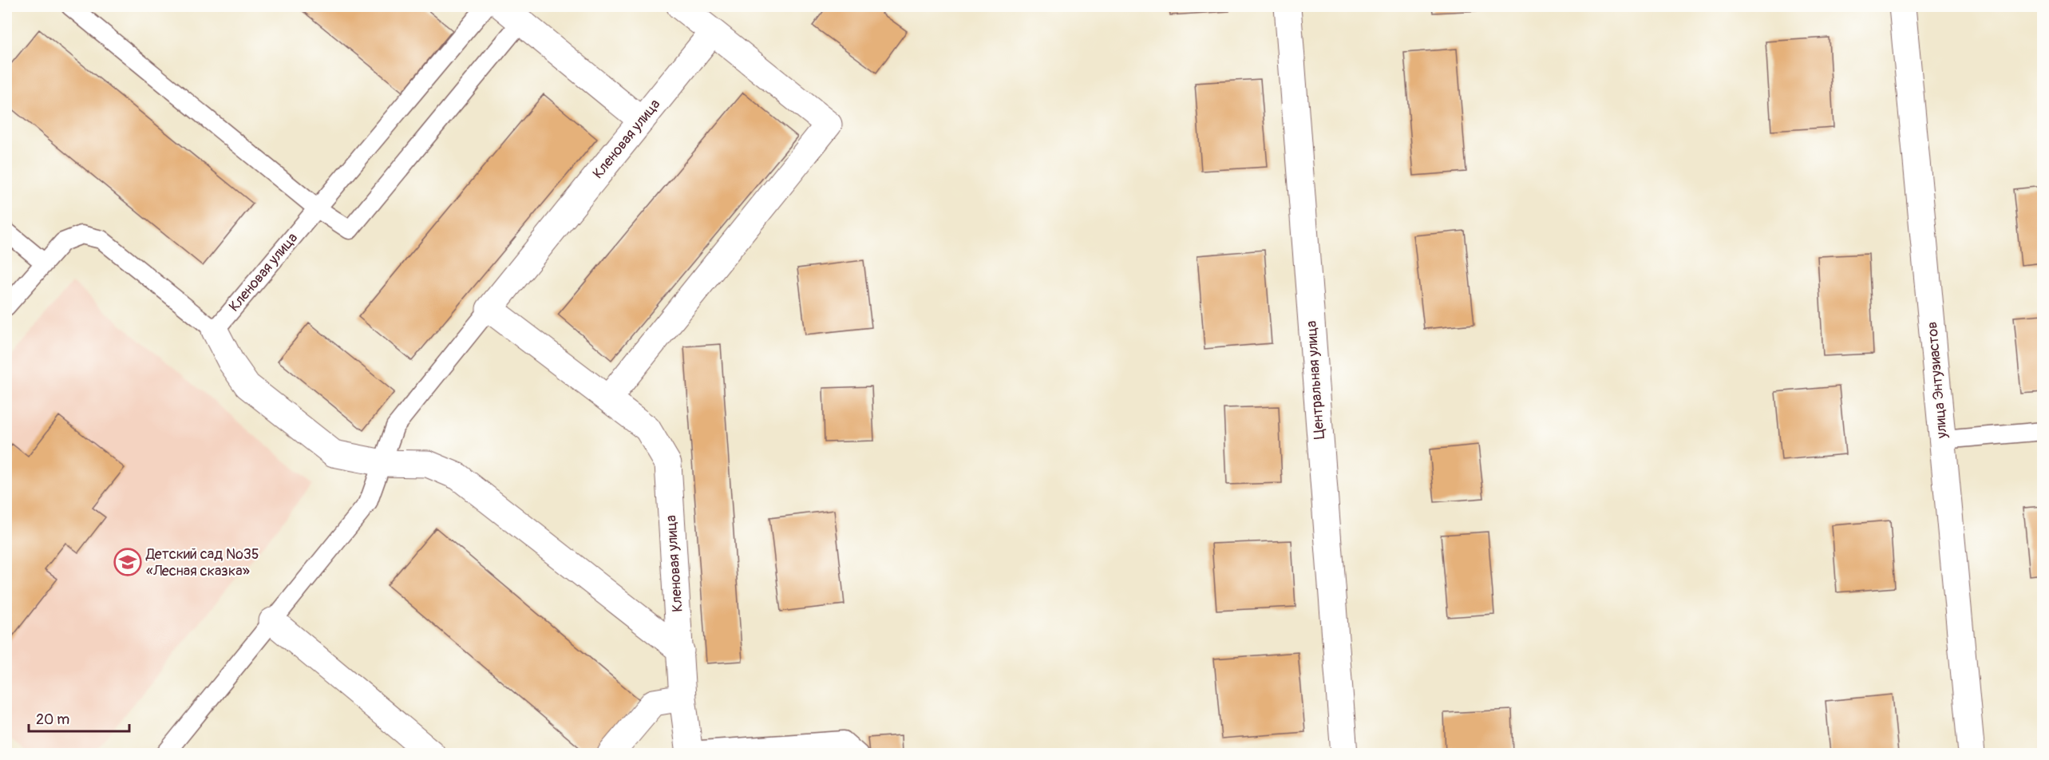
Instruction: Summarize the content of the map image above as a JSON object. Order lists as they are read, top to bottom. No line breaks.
{"streets":{"street":["Кленовая улица","Центральная улица","улица Энтузиастов"]},"places":{"school or university":["Детский сад №35 «Лесная сказка»"]},"scale_bar":"20 m"}
